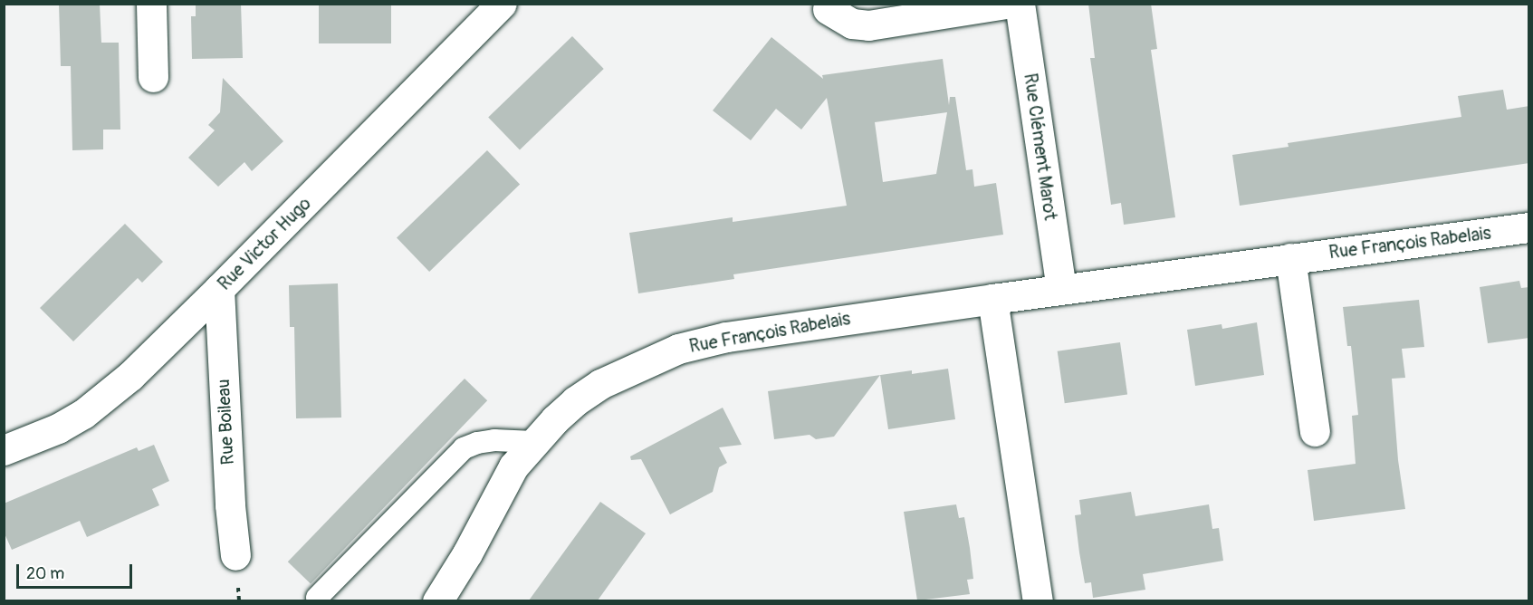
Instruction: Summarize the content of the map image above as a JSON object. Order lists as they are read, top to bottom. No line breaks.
{"streets":{"street":["Rue Clément Marot","Rue François Rabelais","Rue Victor Hugo","Rue Boileau"]},"crossings":[["Rue Clément Marot","Rue François Rabelais"],["Rue Victor Hugo","Rue Boileau"]],"scale_bar":"20 m"}
